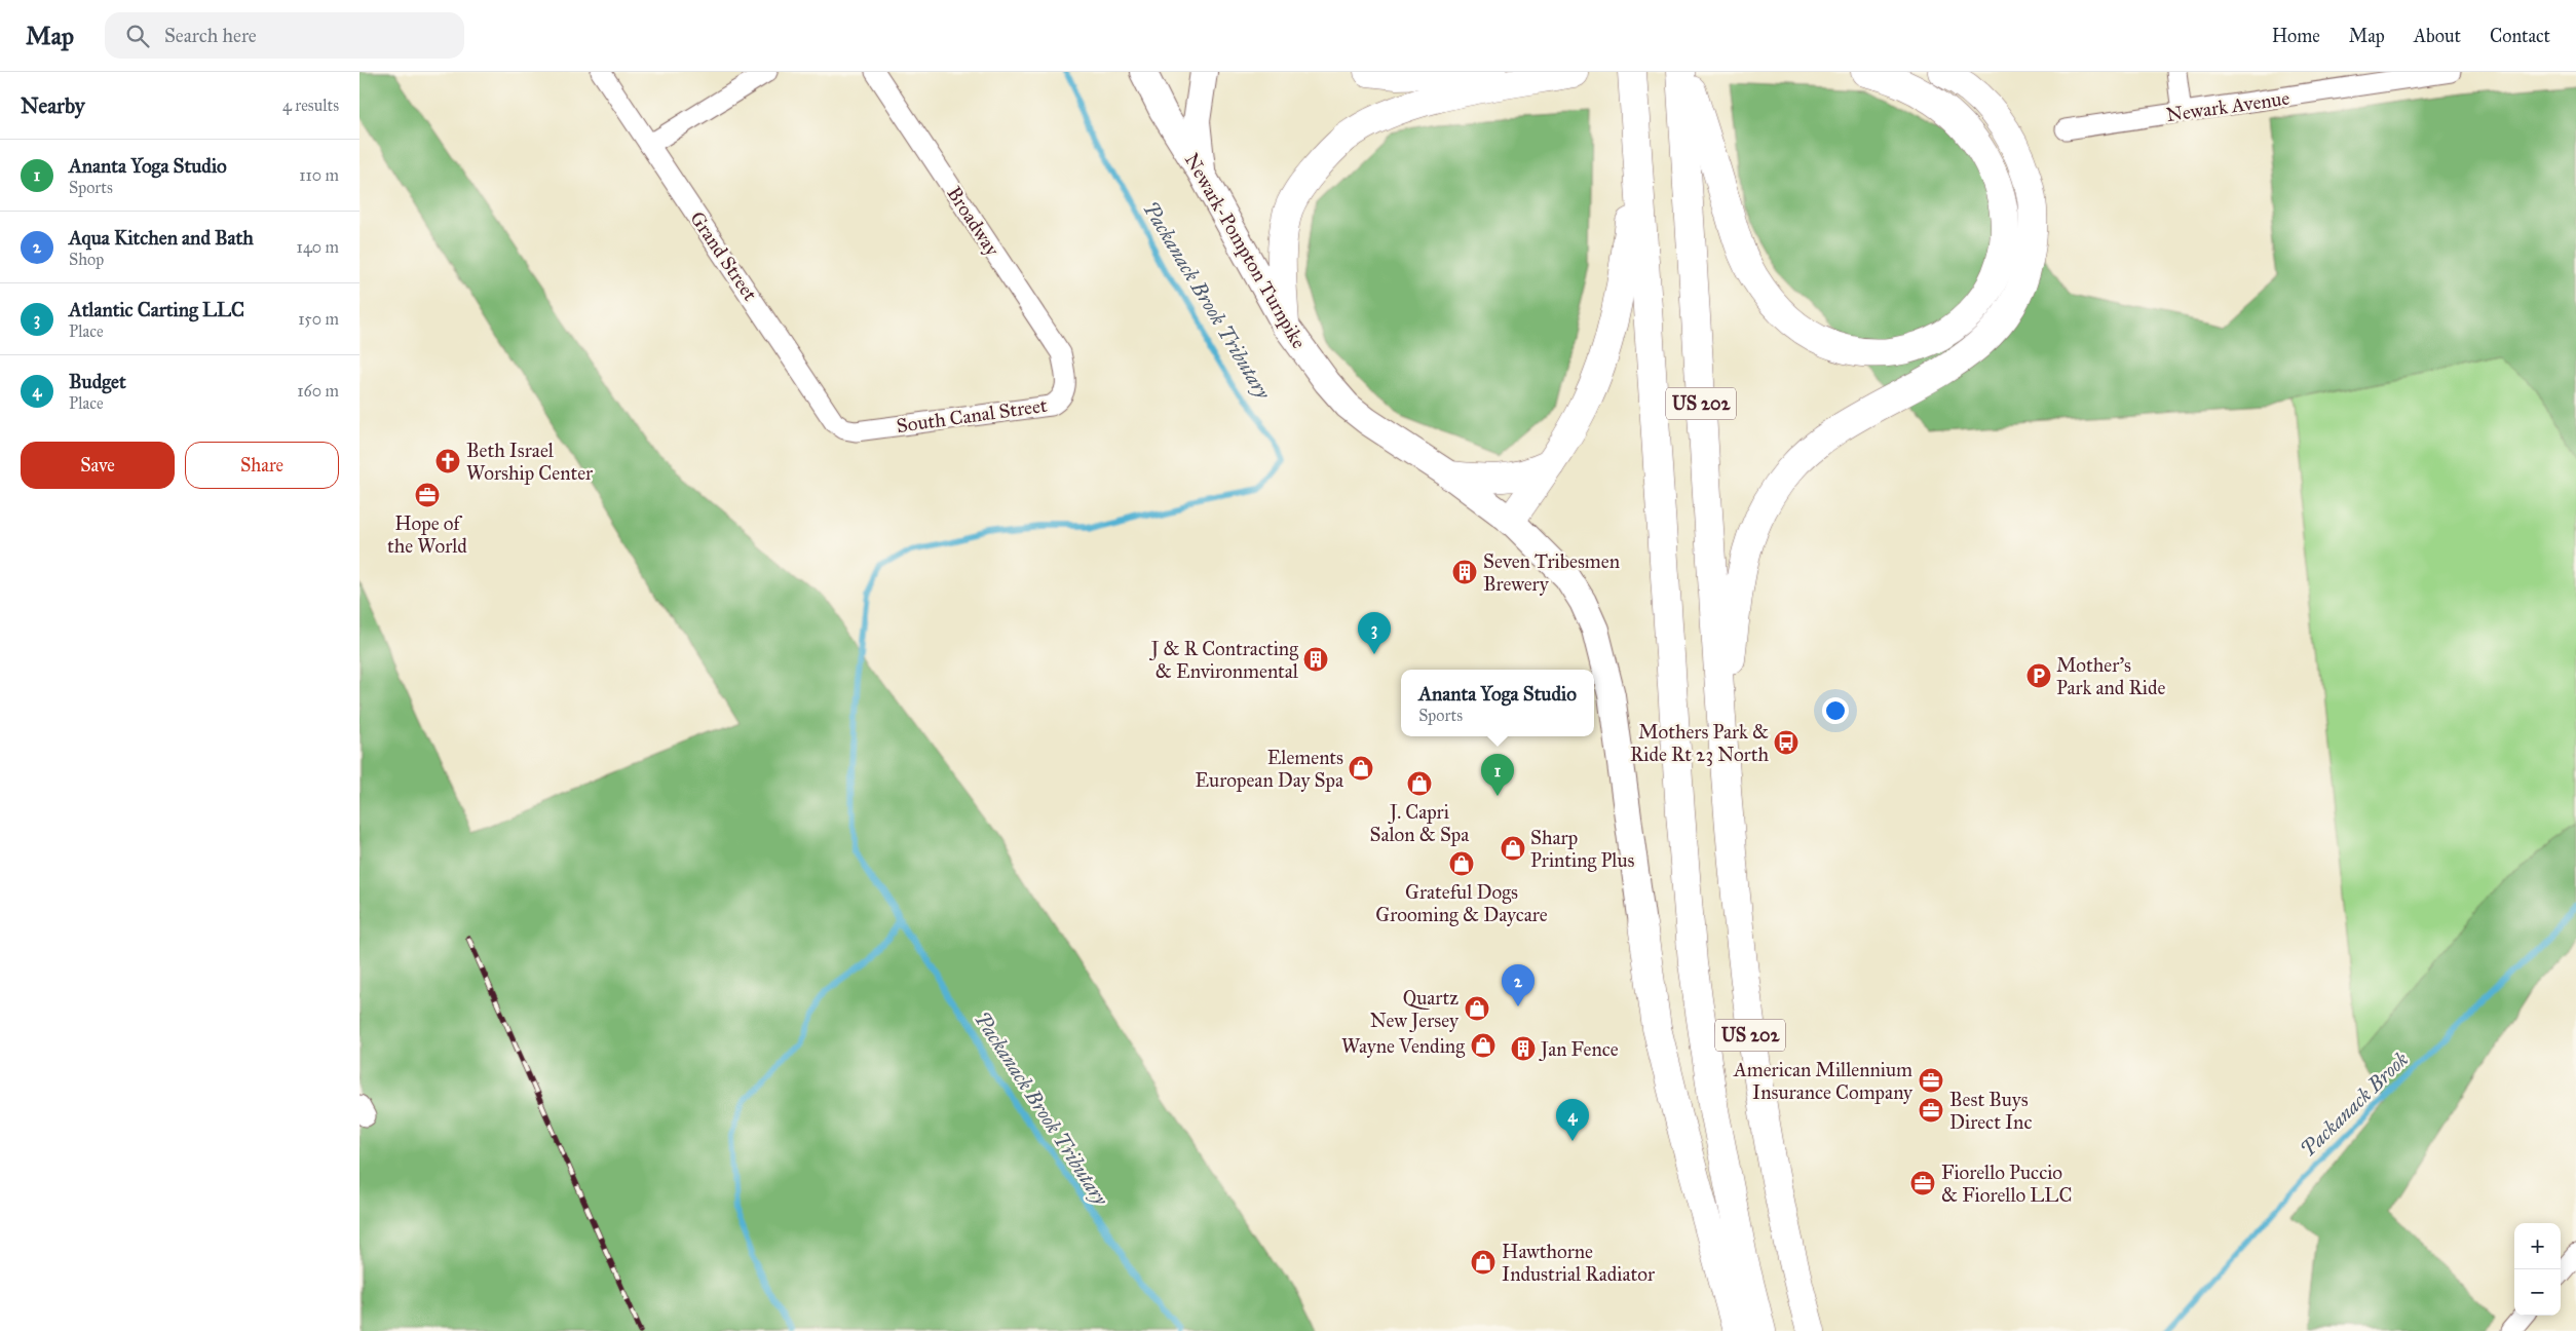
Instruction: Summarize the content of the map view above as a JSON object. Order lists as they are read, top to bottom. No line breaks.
{"streets":{"highway":["US 202"],"main road":["Newark-Pompton Turnpike"],"street":["Newark Avenue","Broadway","Grand Street","South Canal Street"]},"crossings":[["Broadway","South Canal Street"],["Grand Street","South Canal Street"]],"water":["Packanack Brook Tributary","Packanack Brook"],"places":{"church":["Beth Israel Worship Center"],"office":["Hope of the World","American Millennium Insurance Company","Best Buys Direct Inc","Fiorello Puccio & Fiorello LLC"],"building":["Seven Tribesmen Brewery","J & R Contracting & Environmental","Jan Fence"],"parking":["Mother's Park and Ride"],"bus stop":["Mothers Park & Ride Rt 23 North"],"shop":["Elements European Day Spa","J. Capri Salon & Spa","Sharp Printing Plus","Grateful Dogs Grooming & Daycare","Quartz New Jersey","Wayne Vending","Hawthorne Industrial Radiator"]},"page":{"header":"Map","search":"Search here","nav":["Home","Map","About","Contact"],"heading":["Nearby","4 results"],"list":[{"mark":"1","name":"Ananta Yoga Studio","note":"Sports","value":"110 m"},{"mark":"2","name":"Aqua Kitchen and Bath","note":"Shop","value":"140 m"},{"mark":"3","name":"Atlantic Carting LLC","note":"Place","value":"150 m"},{"mark":"4","name":"Budget","note":"Place","value":"160 m"}],"buttons":["Save","Share"],"pins":["3","1","2","4"],"popup":["Ananta Yoga Studio","Sports"],"map_buttons":["+","−"]}}
